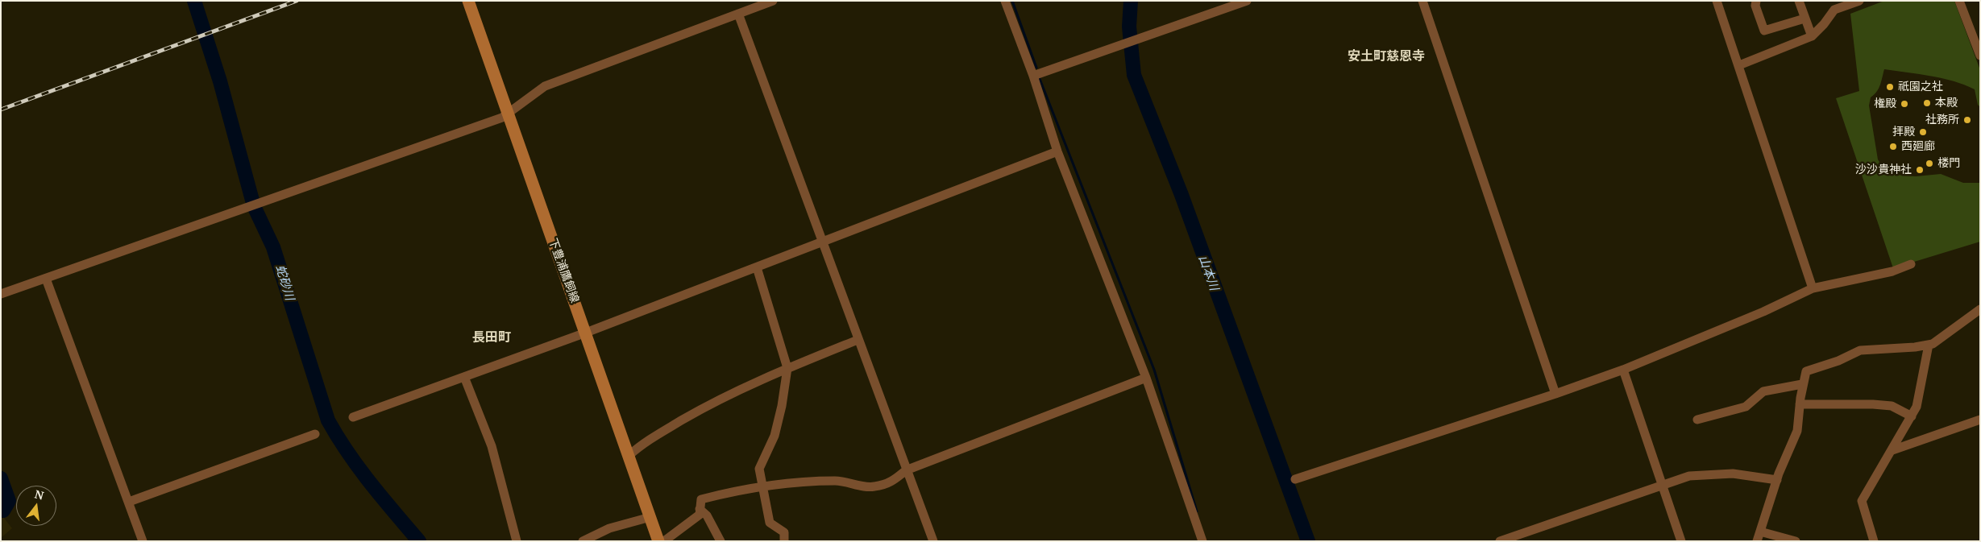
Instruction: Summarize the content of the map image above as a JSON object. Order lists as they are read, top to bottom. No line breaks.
{"streets":{"main road":["下豊浦鷹飼線"]},"districts":["安土町慈恩寺","長田町"],"water":["山本川","蛇砂川"],"places":["祇園之社","本殿","権殿","社務所","拝殿","西廻廊","楼門","沙沙貴神社"],"north":"top"}
